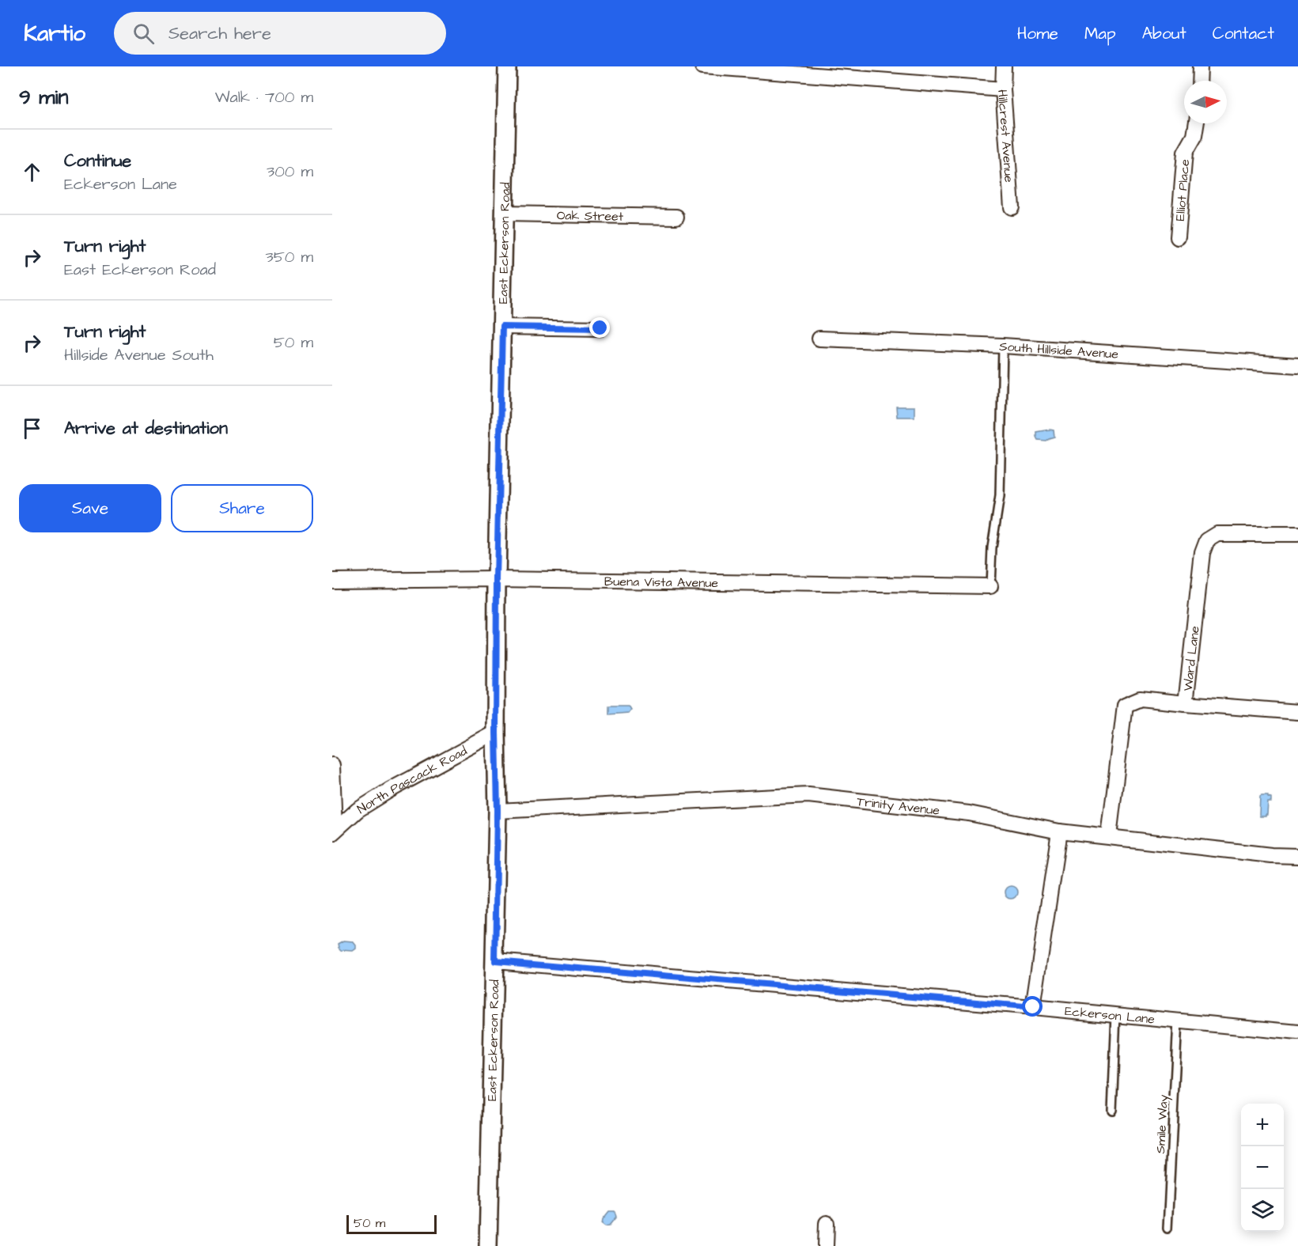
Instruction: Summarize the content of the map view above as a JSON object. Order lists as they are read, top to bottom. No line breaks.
{"streets":{"street":["Hillcrest Avenue","Elliot Place","Oak Street","East Eckerson Road","South Hillside Avenue","Buena Vista Avenue","Ward Lane","North Pascack Road","Trinity Avenue","Eckerson Lane"],"lane":["Smile Way"]},"crossings":[["Oak Street","East Eckerson Road"],["East Eckerson Road","Buena Vista Avenue"],["East Eckerson Road","North Pascack Road"],["East Eckerson Road","Trinity Avenue"],["East Eckerson Road","Eckerson Lane"],["Ward Lane","Trinity Avenue"],["Eckerson Lane","Smile Way"]],"scale_bar":"50 m","north":"right","page":{"header":"Kartio","search":"Search here","nav":["Home","Map","About","Contact"],"heading":["9 min","Walk · 700 m"],"list":[["Continue","Eckerson Lane","300 m"],["Turn right","East Eckerson Road","350 m"],["Turn right","Hillside Avenue South","50 m"],"Arrive at destination"],"buttons":["Save","Share"],"map_buttons":["+","−"],"scale":"50 m"}}
